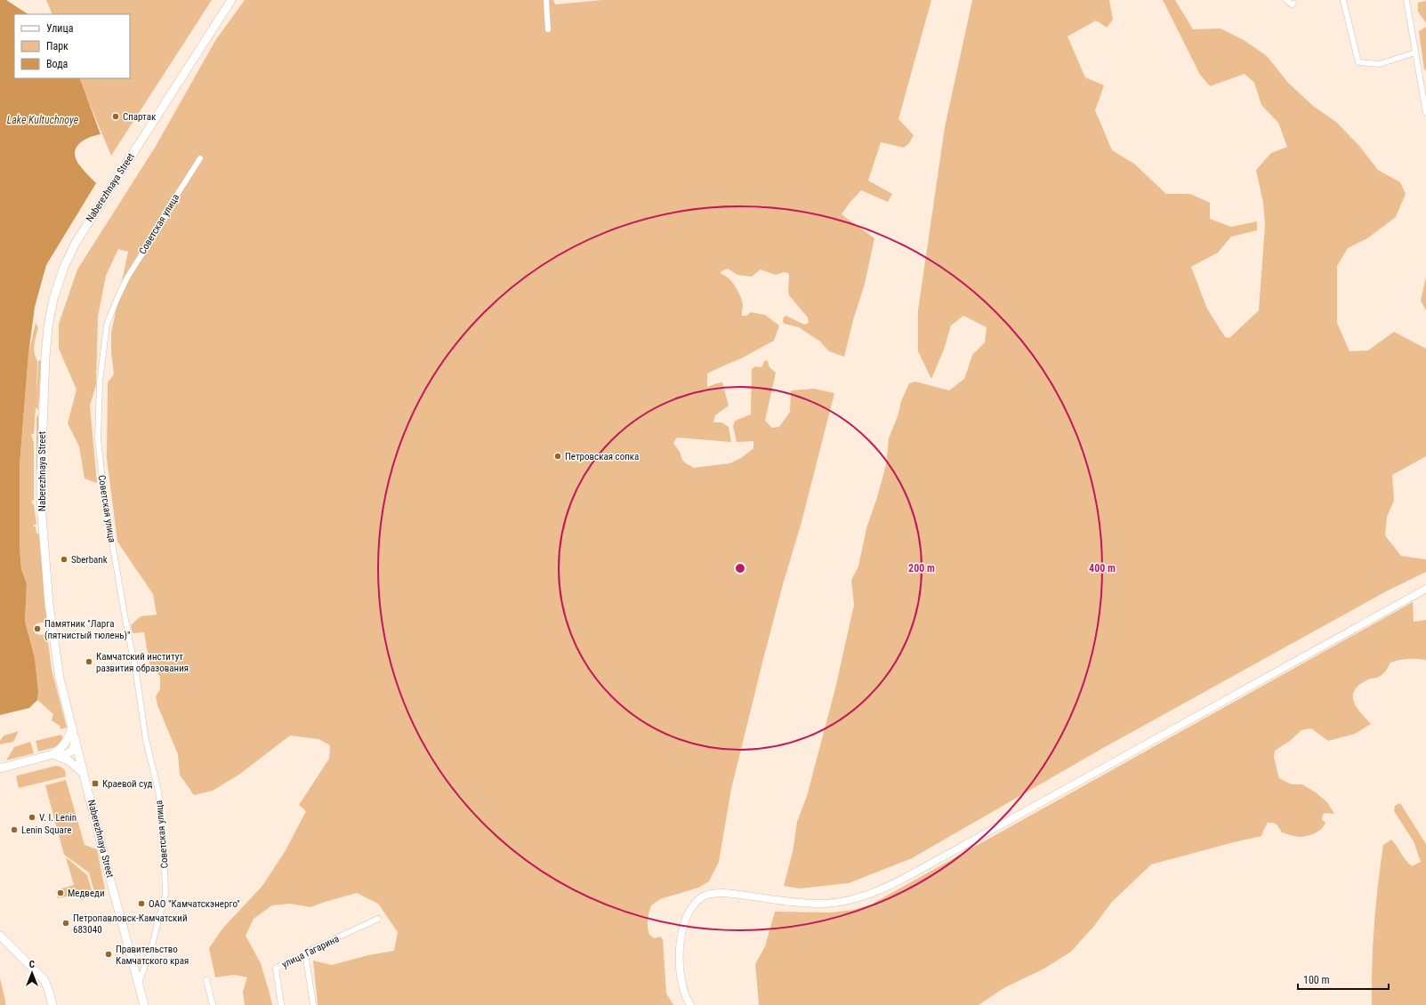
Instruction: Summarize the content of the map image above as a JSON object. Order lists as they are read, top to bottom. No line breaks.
{"streets":{"main road":["Naberezhnaya Street"],"street":["Советская улица","улица Гагарина"]},"crossings":[["Naberezhnaya Street","Советская улица"]],"water":["Lake Kultuchnoye"],"places":{"other":["Спартак","Петровская сопка","Sberbank","Памятник \"Ларга (пятнистый тюлень)\"","Камчатский институт развития образования","V. I. Lenin","Lenin Square","Медведи","ОАО \"Камчатскэнерго\"","Петропавловск-Камчатский 683040","Правительство Камчатского края"],"transit":["Краевой суд"]},"legend":["Улица","Парк","Вода"],"scale_bar":"100 m","north":"top","rings":["200 m","400 m"]}
